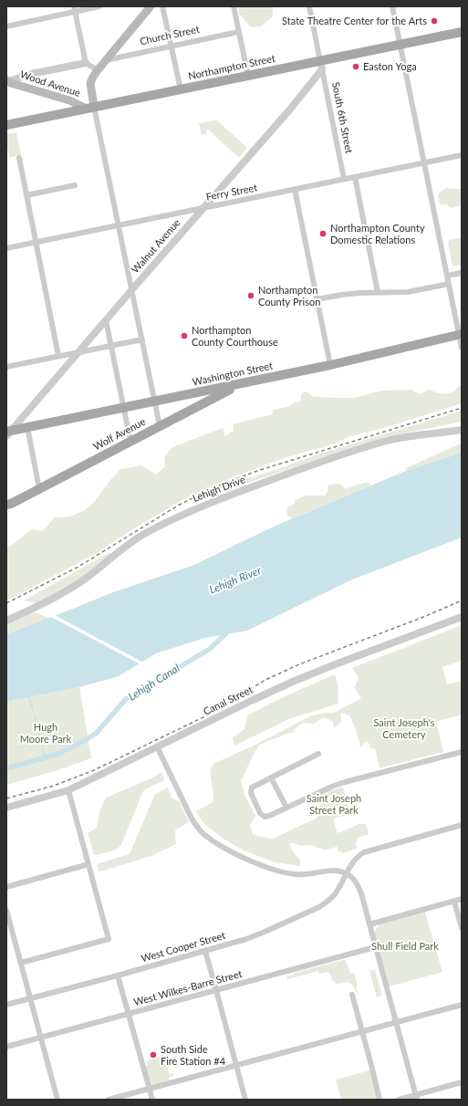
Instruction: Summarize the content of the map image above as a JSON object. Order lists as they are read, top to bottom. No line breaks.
{"streets":{"main road":["Northampton Street","Wood Avenue","Washington Street","Wolf Avenue"],"street":["Church Street","South 6th Street","Ferry Street","Walnut Avenue","Lehigh Drive","Canal Street","West Cooper Street","West Wilkes-Barre Street"]},"crossings":[["Northampton Street","Wood Avenue"],["Northampton Street","South 6th Street"],["Northampton Street","Walnut Avenue"],["South 6th Street","Ferry Street"],["South 6th Street","Walnut Avenue"],["Ferry Street","Walnut Avenue"],["Walnut Avenue","Washington Street"],["Washington Street","Wolf Avenue"]],"water":["Lehigh River","Lehigh Canal"],"parks":["Saint Joseph's Cemetery","Hugh Moore Park","Saint Joseph Street Park","Shull Field Park"],"places":["State Theatre Center for the Arts","Easton Yoga","Northampton County Domestic Relations","Northampton County Prison","Northampton County Courthouse","South Side Fire Station #4"]}
